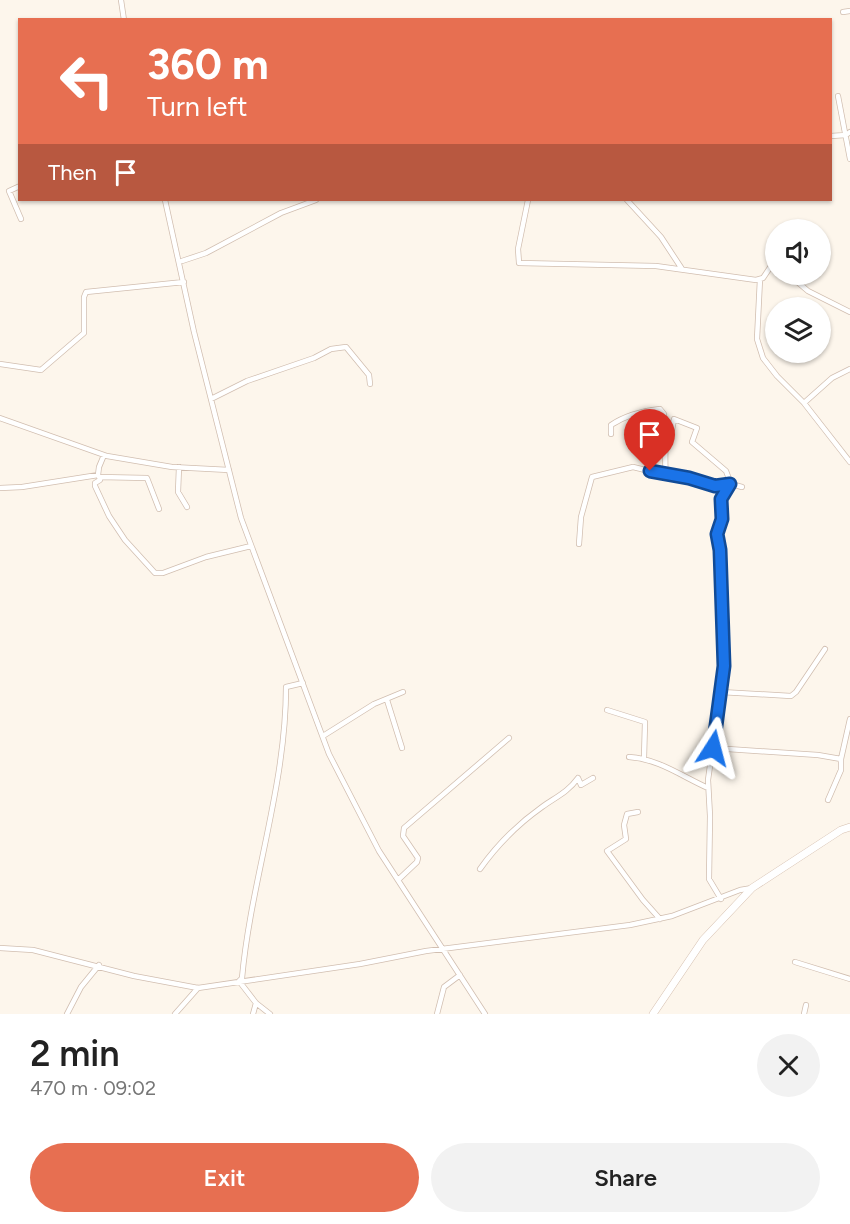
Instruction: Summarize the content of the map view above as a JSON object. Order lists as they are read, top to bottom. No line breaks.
{"page":{"turn":["360 m","Turn left"],"then":"Then","heading":["2 min","470 m · 09:02"],"buttons":["Exit","Share"]}}
